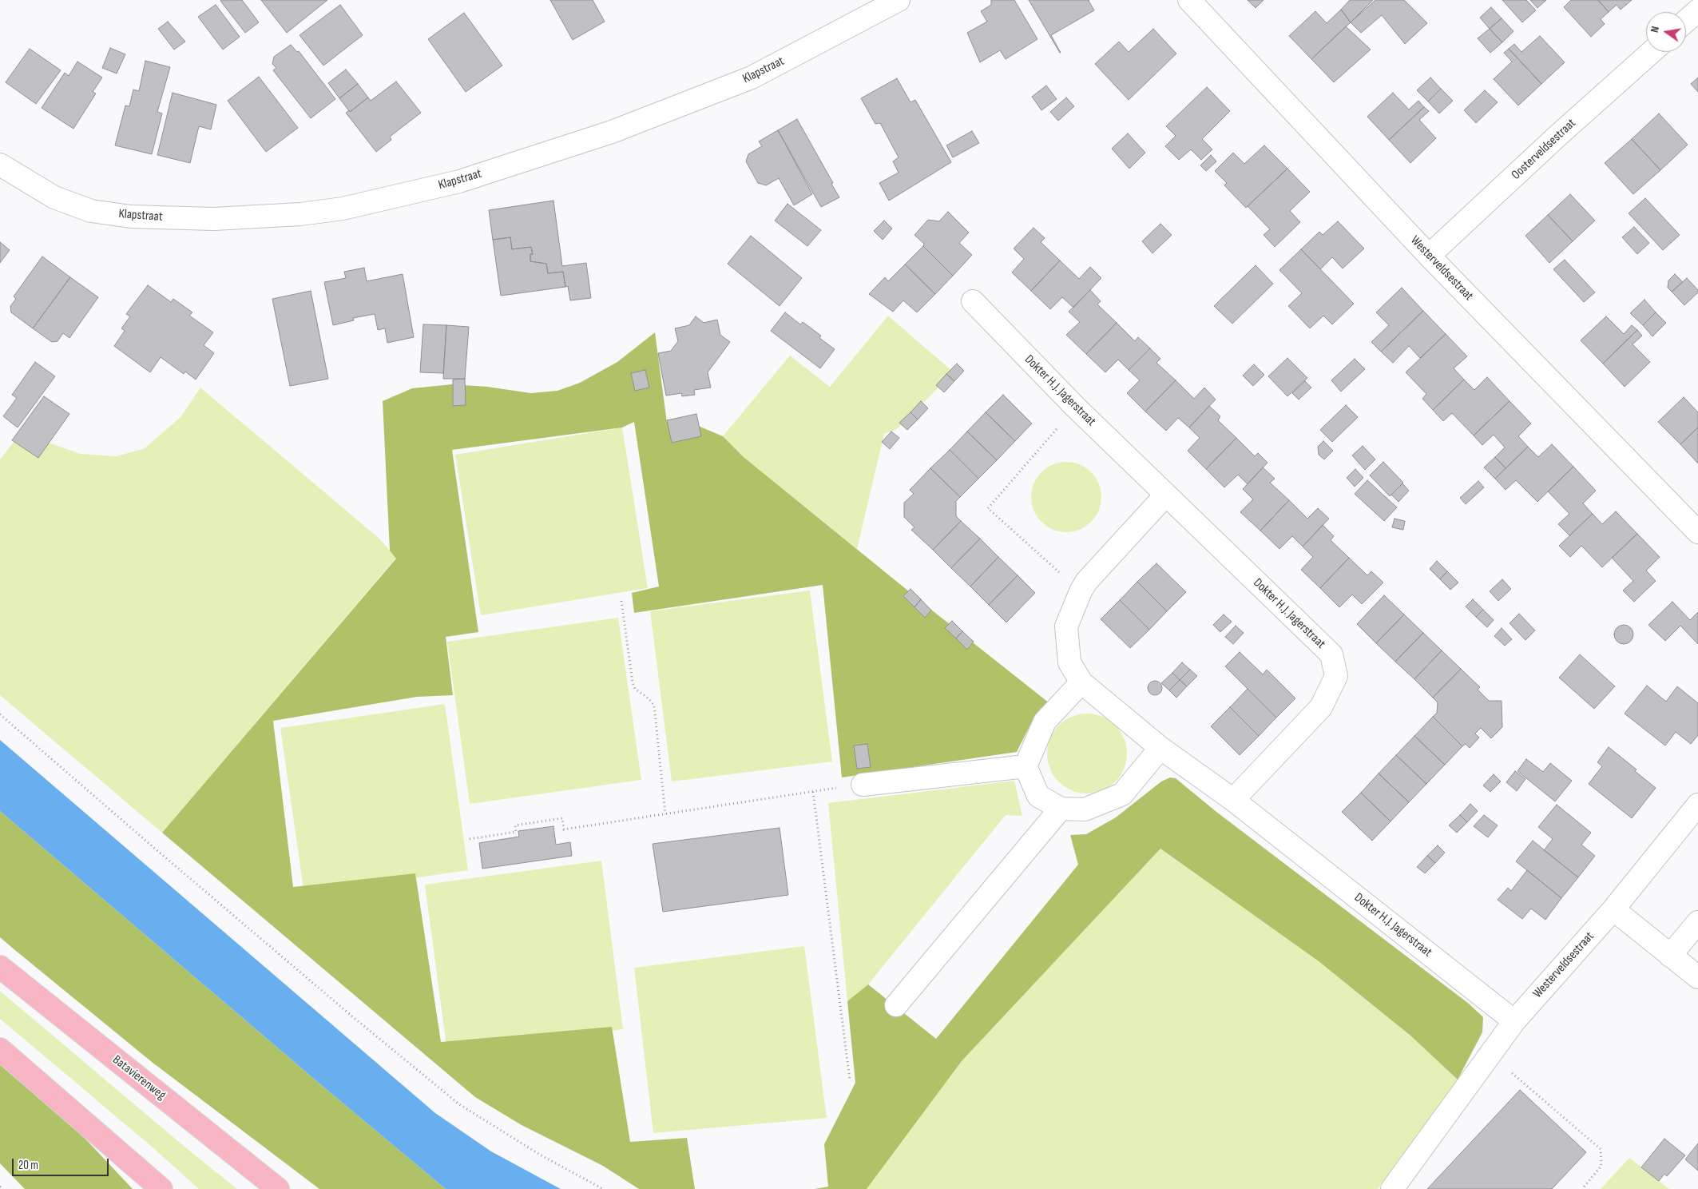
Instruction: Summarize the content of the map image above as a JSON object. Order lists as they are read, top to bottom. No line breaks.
{"streets":{"main road":["Batavierenweg"],"street":["Klapstraat","Oosterveldsestraat","Westerveldsestraat","Dokter H.J. Jagerstraat"]},"crossings":[["Oosterveldsestraat","Westerveldsestraat"],["Westerveldsestraat","Dokter H.J. Jagerstraat"]],"scale_bar":"20 m","north":"left"}
